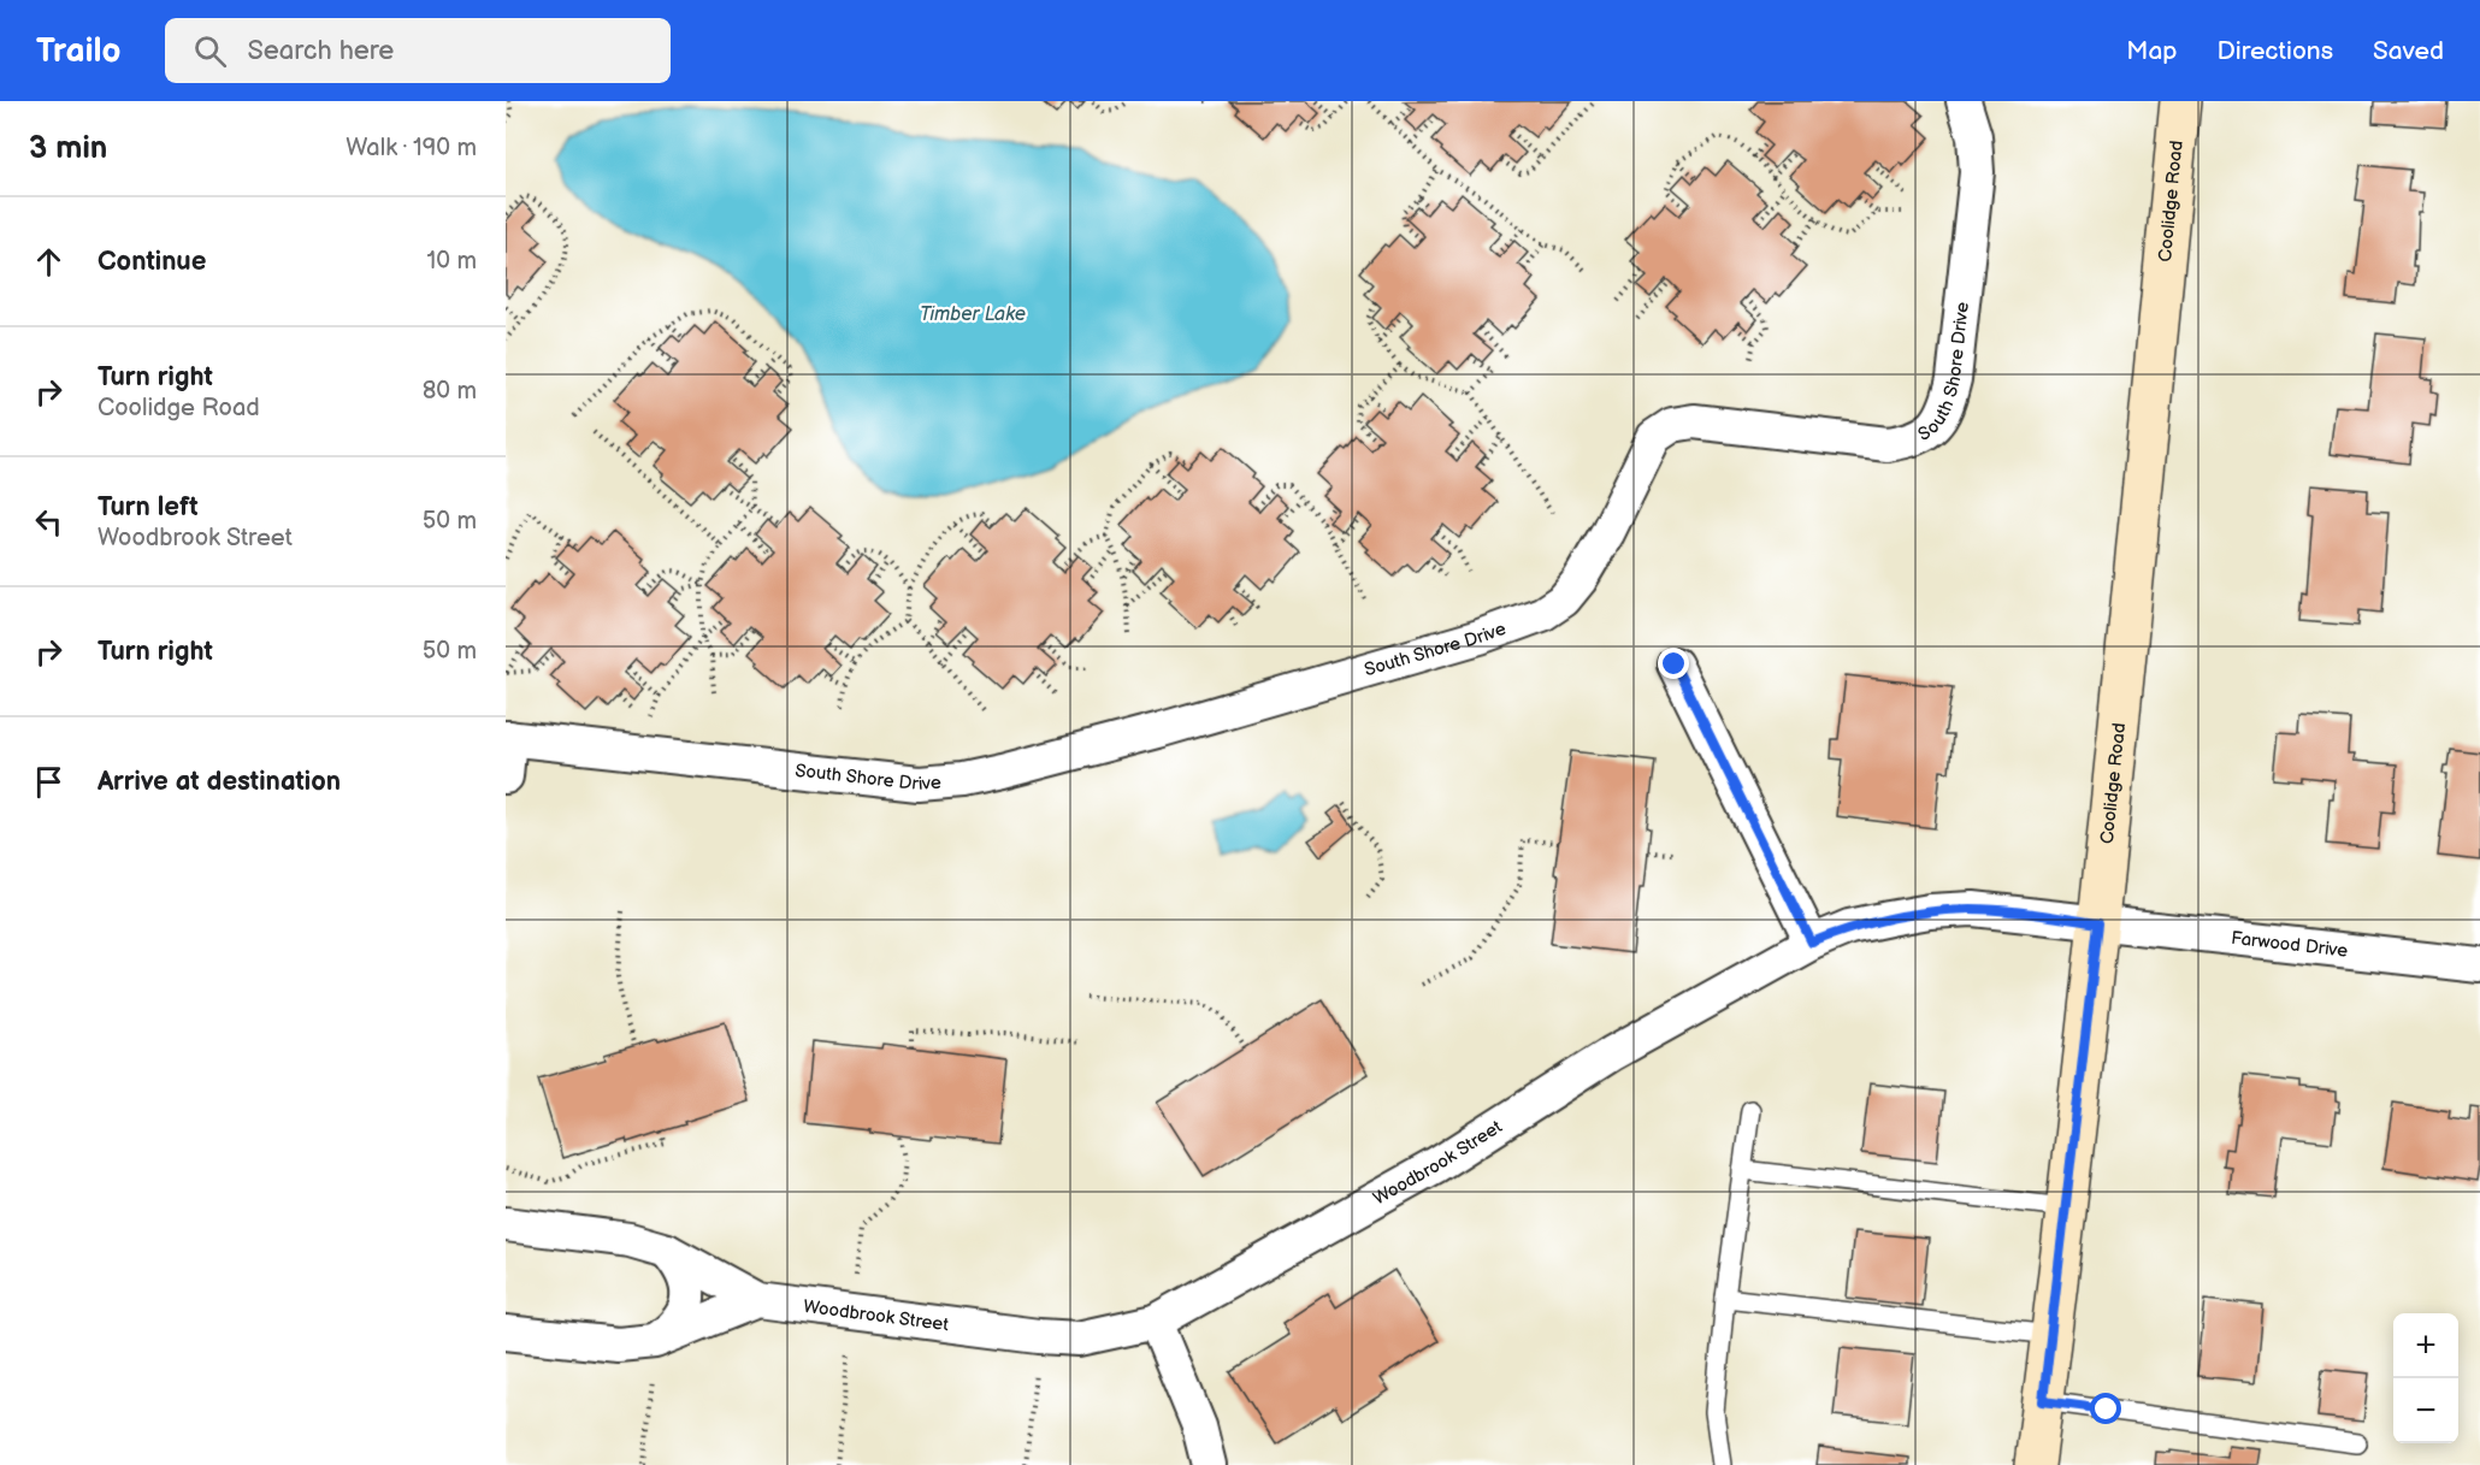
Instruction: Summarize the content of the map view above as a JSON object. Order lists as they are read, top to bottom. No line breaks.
{"streets":{"street":["Coolidge Road","South Shore Drive","Farwood Drive","Woodbrook Street"]},"crossings":[["Coolidge Road","Farwood Drive"],["Coolidge Road","Woodbrook Street"],["Farwood Drive","Woodbrook Street"]],"water":["Timber Lake"],"page":{"header":"Trailo","search":"Search here","nav":["Map","Directions","Saved"],"heading":["3 min","Walk · 190 m"],"list":[["Continue","10 m"],["Turn right","Coolidge Road","80 m"],["Turn left","Woodbrook Street","50 m"],["Turn right","50 m"],"Arrive at destination"],"map_buttons":["+","−"]}}
